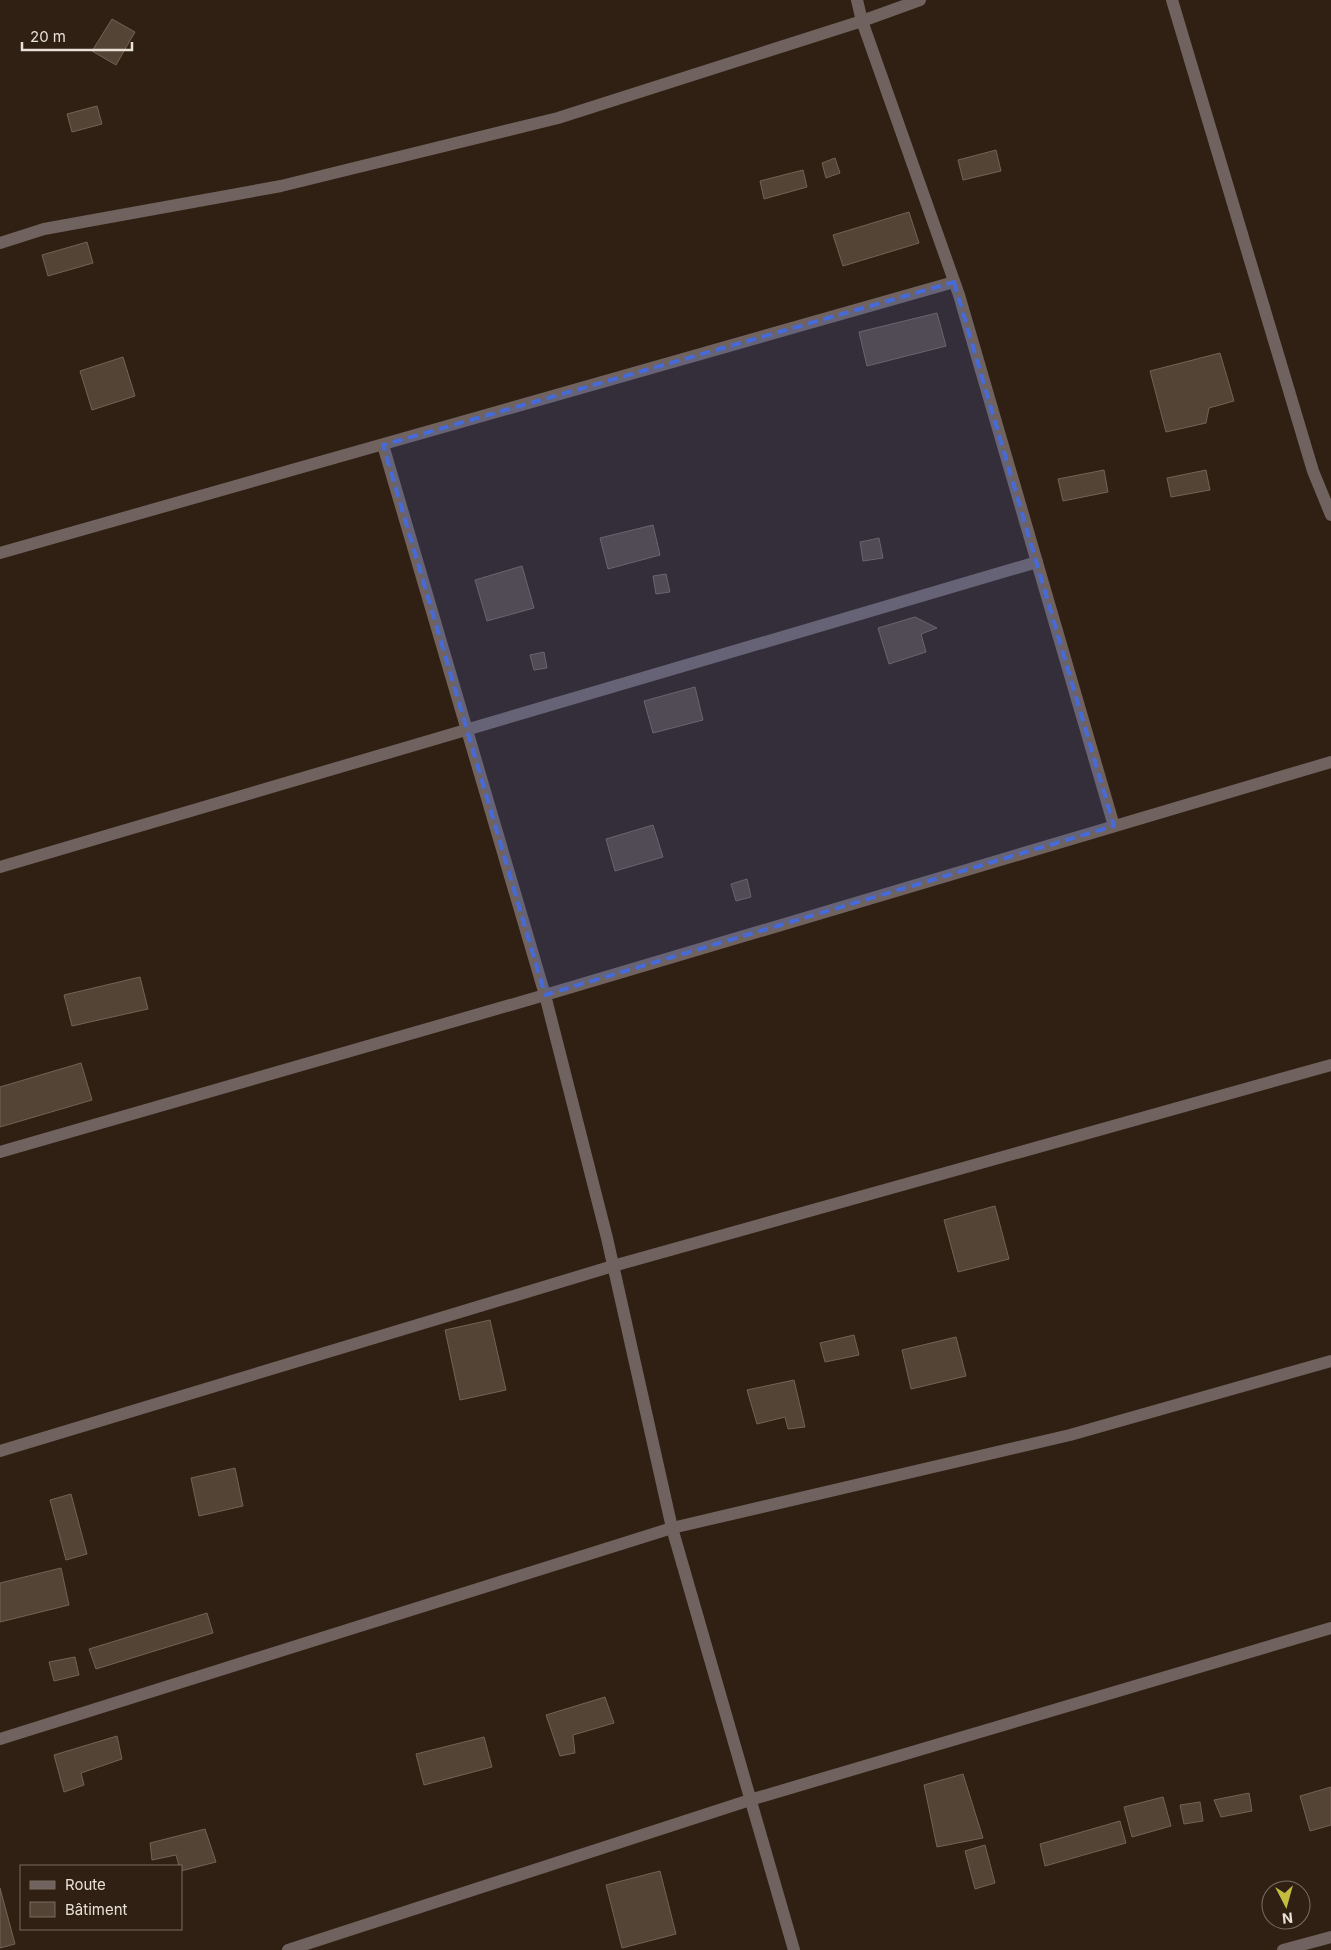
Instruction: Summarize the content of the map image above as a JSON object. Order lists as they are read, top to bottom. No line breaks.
{"legend":["Route","Bâtiment"],"scale_bar":"20 m","north":"bottom"}
